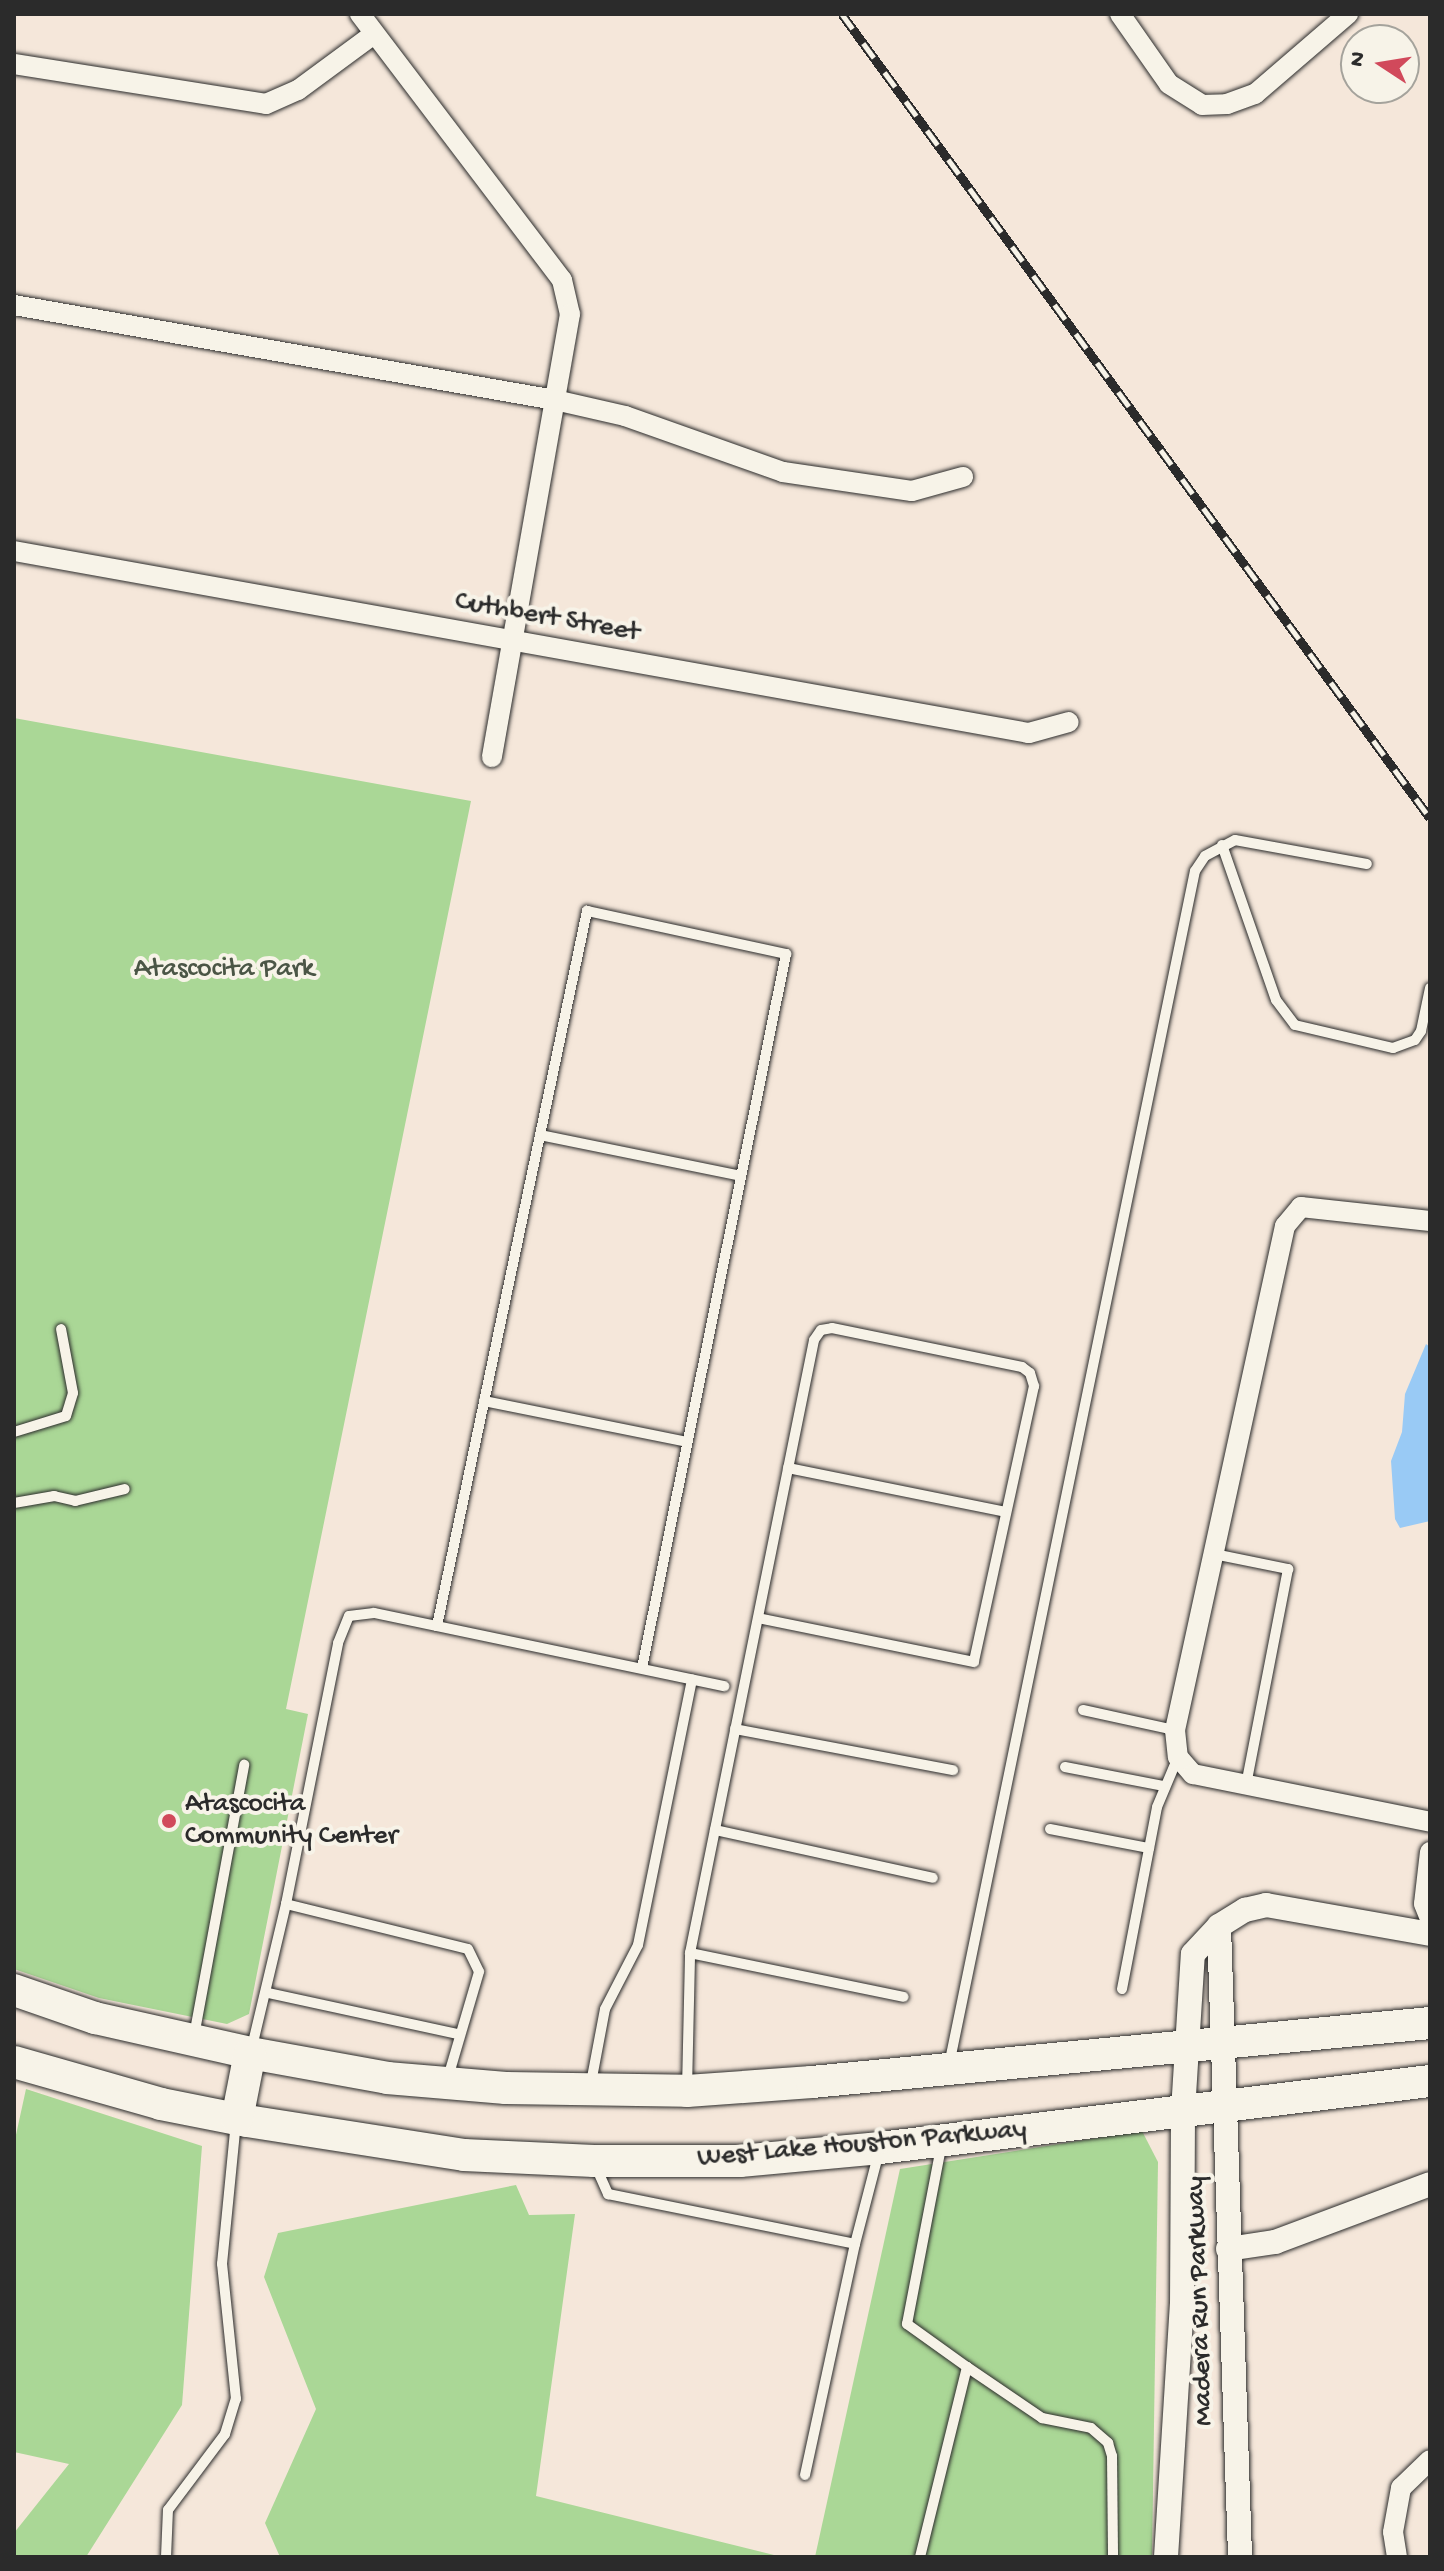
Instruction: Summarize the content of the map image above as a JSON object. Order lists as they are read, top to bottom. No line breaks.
{"streets":{"main road":["West Lake Houston Parkway"],"street":["Cuthbert Street","Madera Run Parkway"]},"crossings":[["West Lake Houston Parkway","Madera Run Parkway"]],"parks":["Atascocita Park"],"places":["Atascocita Community Center"],"north":"left"}
